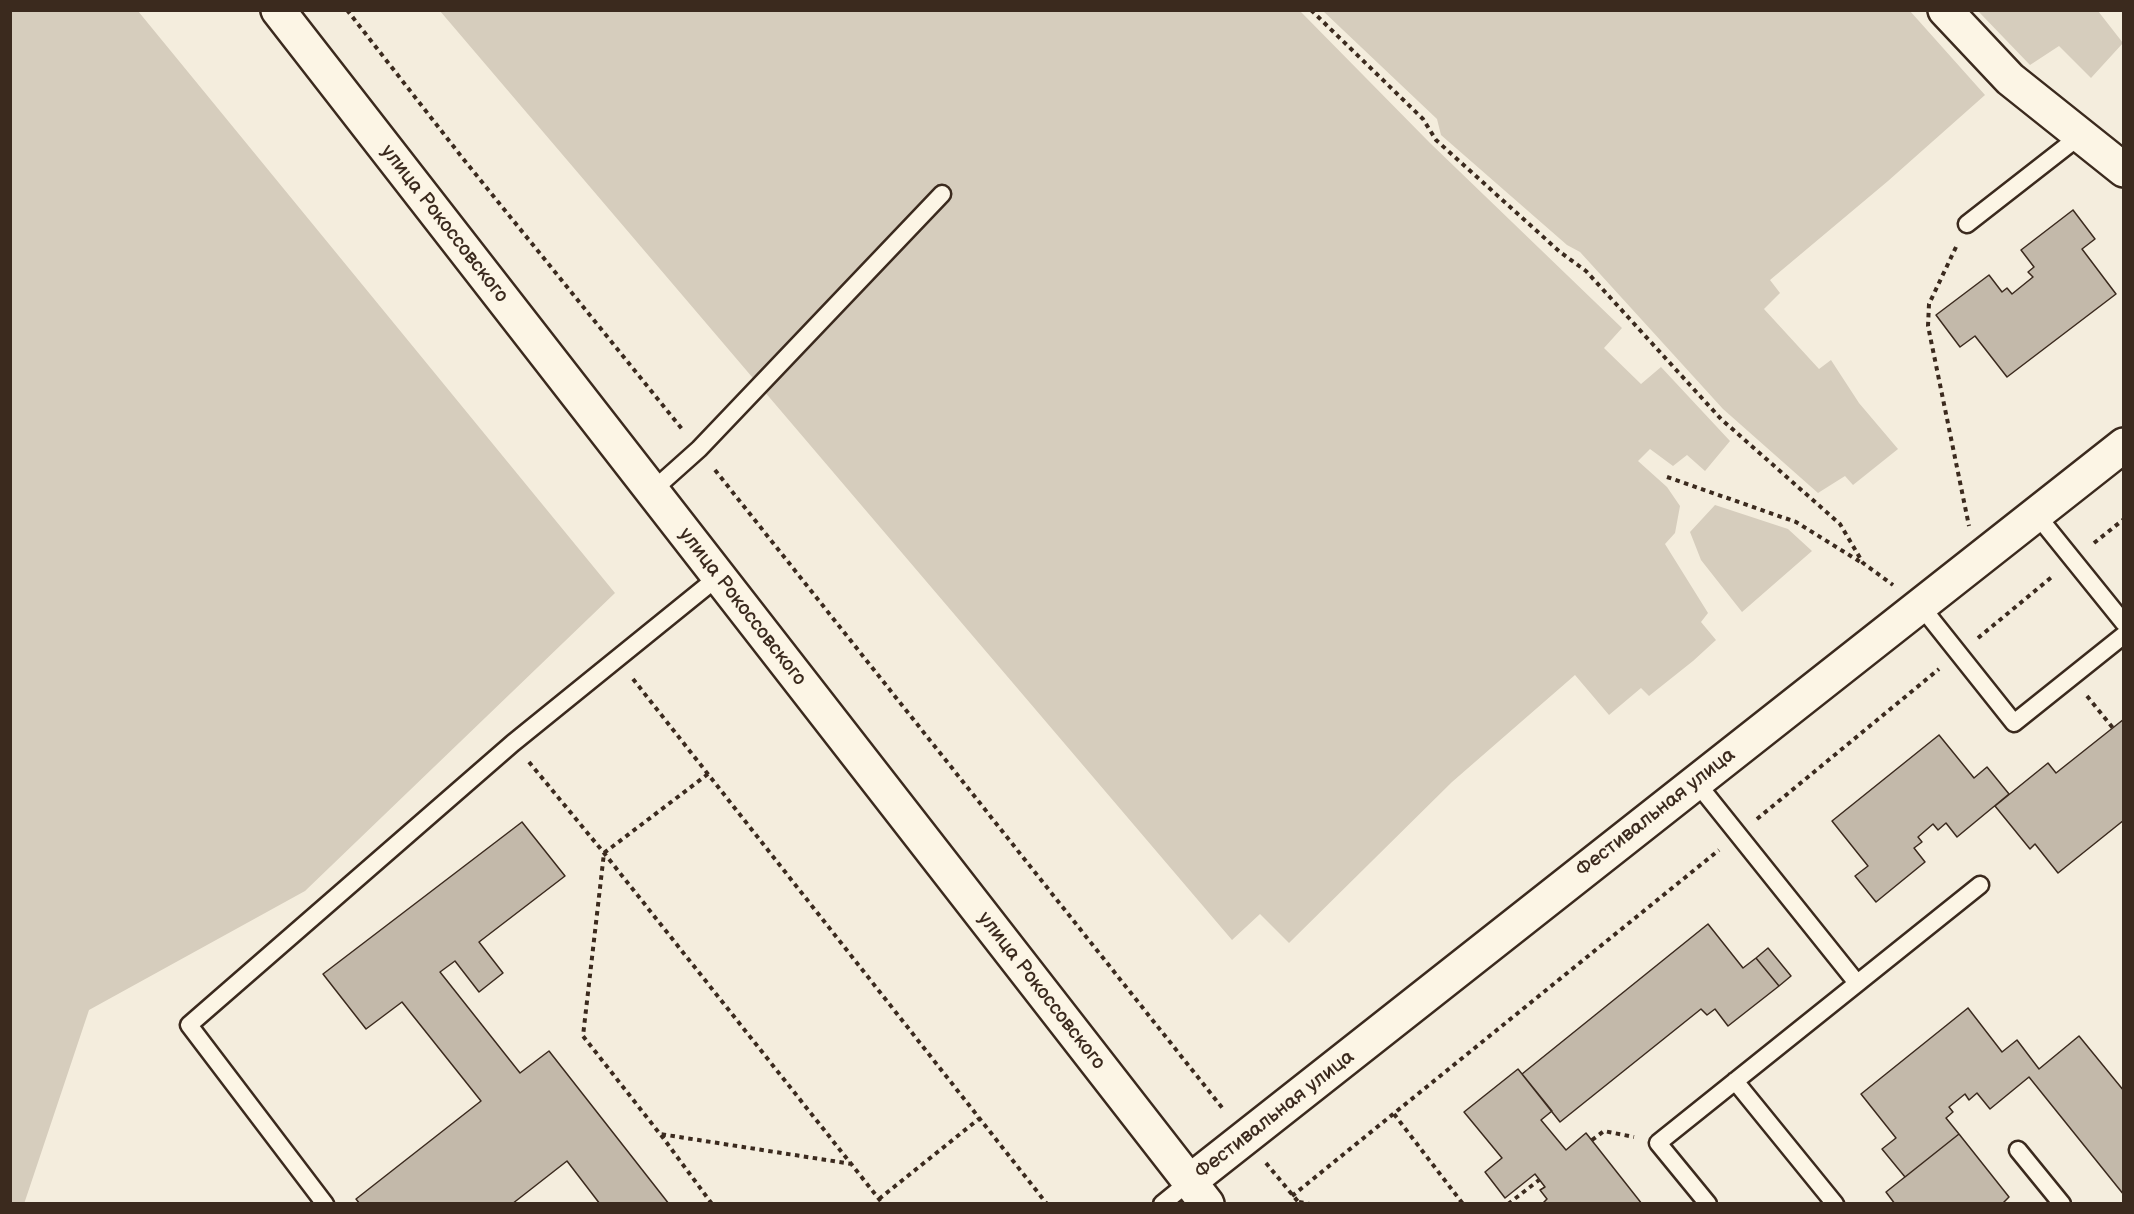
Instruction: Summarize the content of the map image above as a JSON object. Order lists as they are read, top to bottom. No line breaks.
{"streets":{"street":["улица Рокоссовского","Фестивальная улица"]},"crossings":[["улица Рокоссовского","Фестивальная улица"]]}
